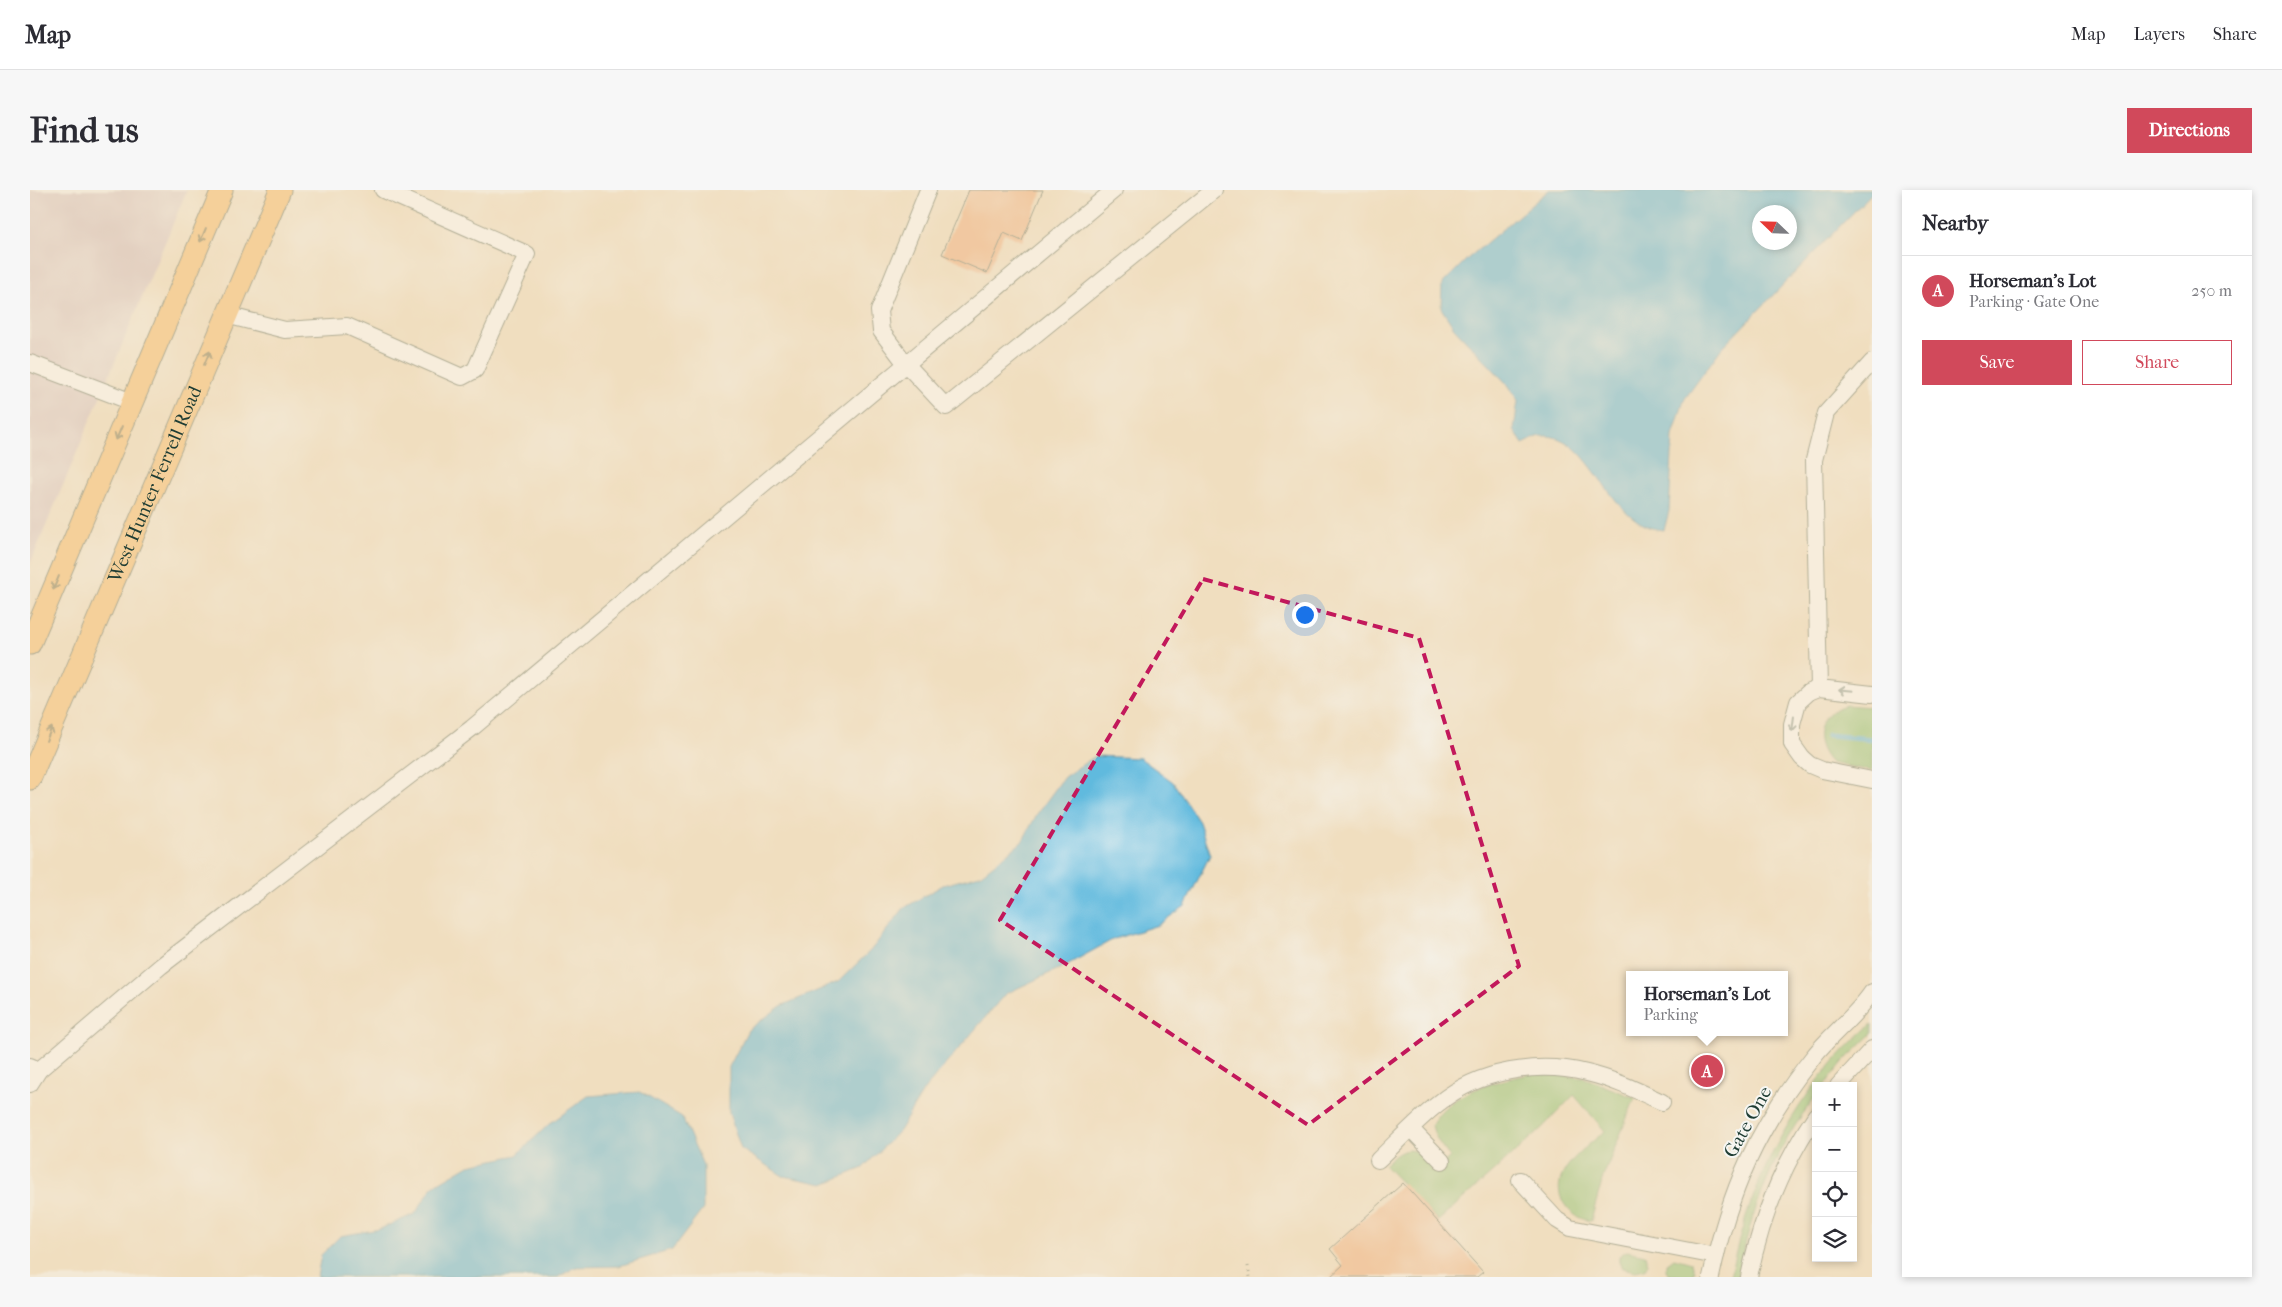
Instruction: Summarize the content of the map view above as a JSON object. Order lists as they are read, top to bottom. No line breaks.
{"streets":{"main road":["West Hunter Ferrell Road"],"street":["Gate One"]},"north":"top left","page":{"header":"Map","nav":["Map","Layers","Share"],"buttons":["Directions",["Save","Share"]],"title":"Find us","heading":"Nearby","list":[{"mark":"A","name":"Horseman's Lot","note":"Parking · Gate One","value":"250 m"}],"popup":["Horseman's Lot","Parking"],"pins":"A","map_buttons":["+","−"]}}
